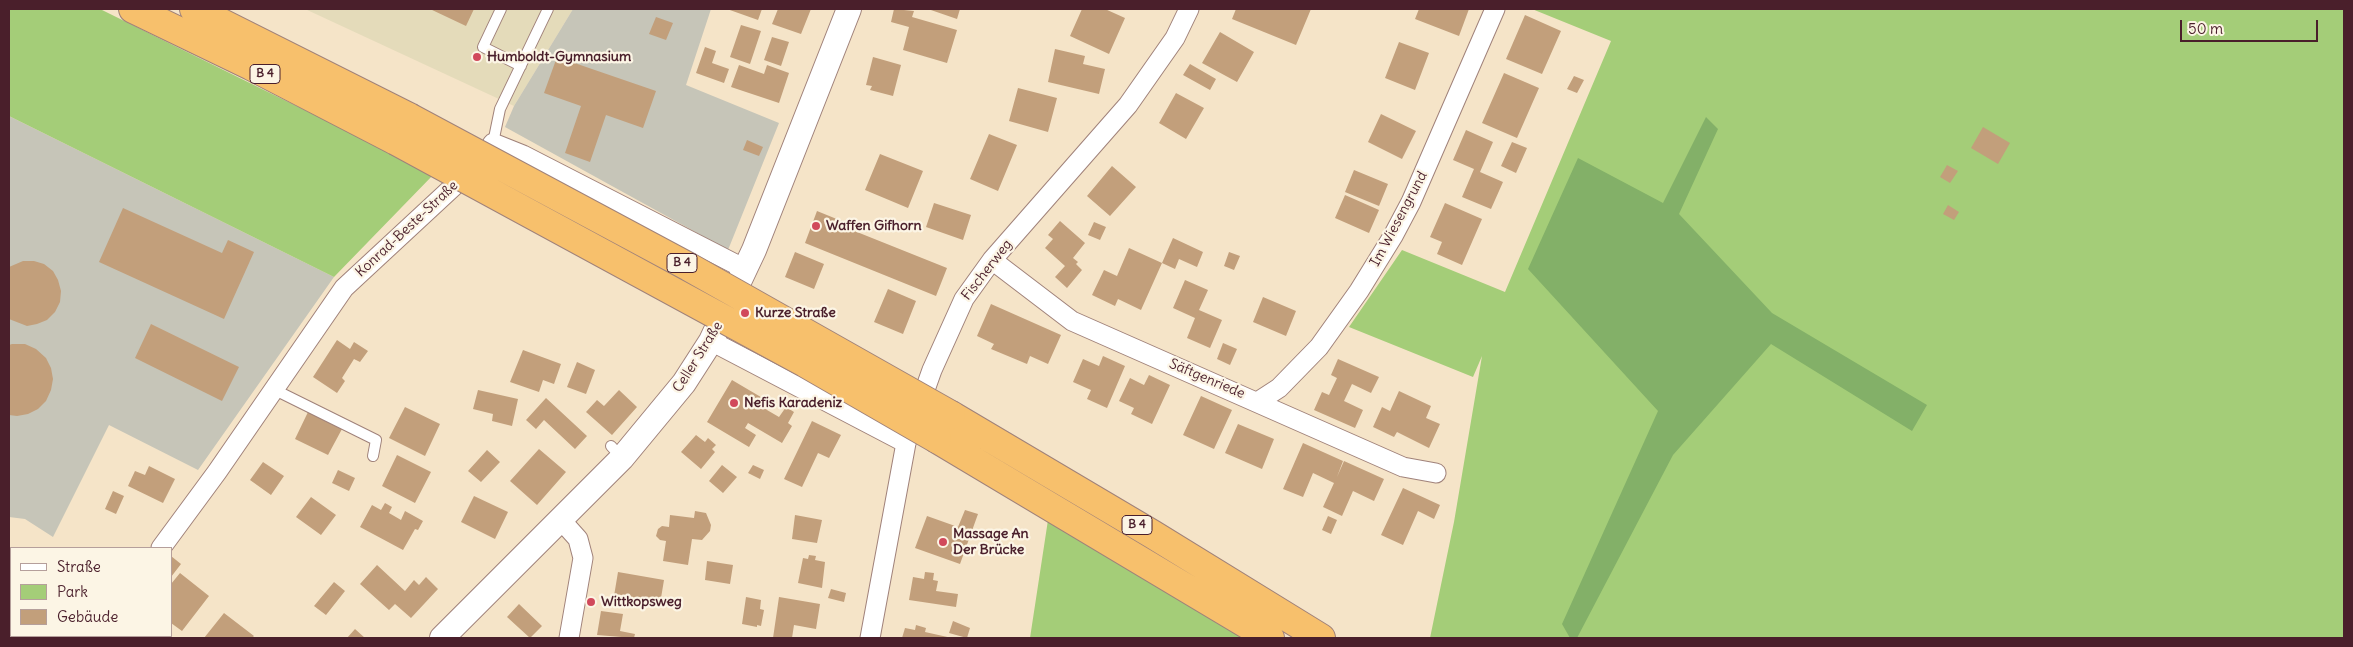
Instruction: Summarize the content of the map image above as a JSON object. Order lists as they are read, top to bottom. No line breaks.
{"streets":{"highway":["B 4"],"street":["Im Wiesengrund","Konrad-Beste-Straße","Fischerweg","Celler Straße","Säftgenriede"]},"crossings":[["Im Wiesengrund","Säftgenriede"],["Fischerweg","Säftgenriede"]],"places":["Humboldt-Gymnasium","Waffen Gifhorn","Kurze Straße","Nefis Karadeniz","Massage An Der Brücke","Wittkopsweg"],"legend":["Straße","Park","Gebäude"],"scale_bar":"50 m"}
